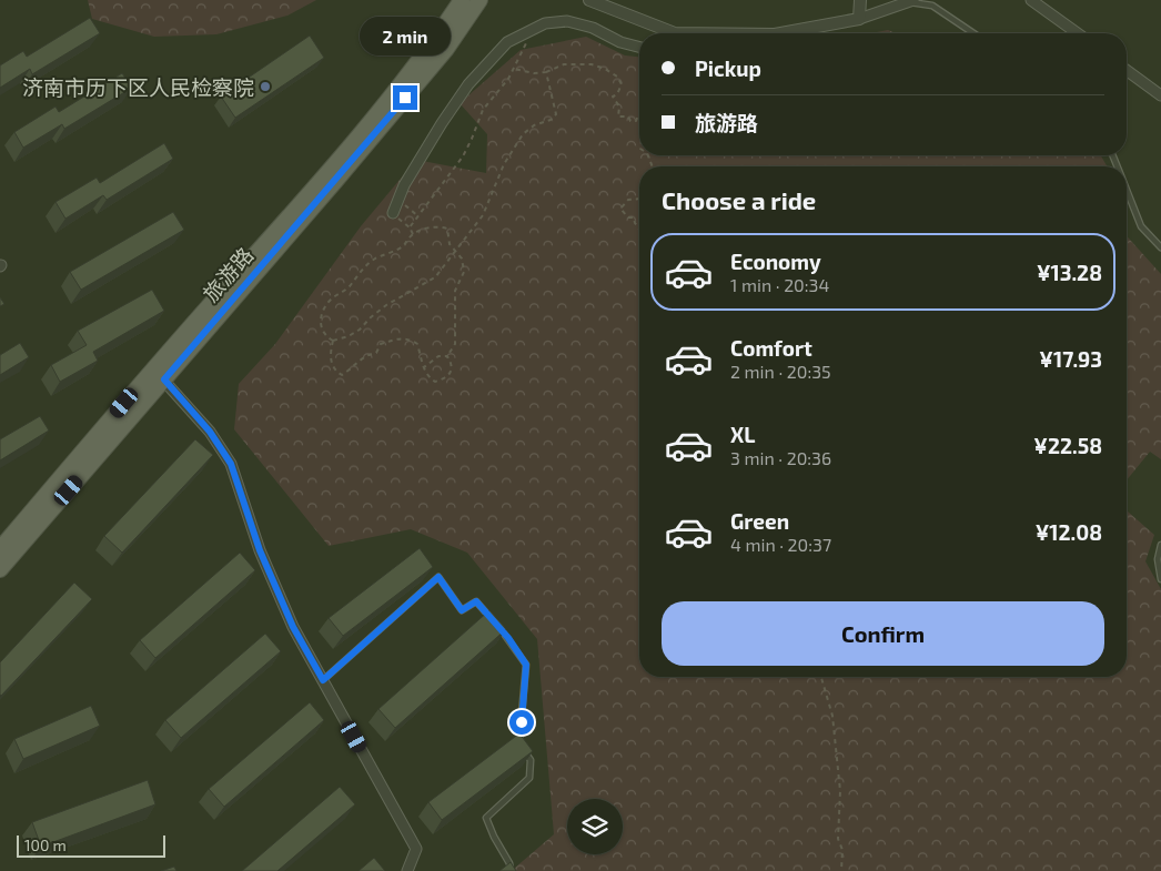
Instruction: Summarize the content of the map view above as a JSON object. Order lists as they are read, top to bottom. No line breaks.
{"streets":{"main road":["旅游路"]},"places":["济南市历下区人民检察院"],"scale_bar":"100 m","page":{"bubble":"2 min","banner":["Pickup","旅游路"],"heading":"Choose a ride","list":[{"name":"Economy","note":"1 min · 20:34","value":"¥13.28"},{"name":"Comfort","note":"2 min · 20:35","value":"¥17.93"},{"name":"XL","note":"3 min · 20:36","value":"¥22.58"},{"name":"Green","note":"4 min · 20:37","value":"¥12.08"}],"buttons":"Confirm","scale":"100 m"}}
